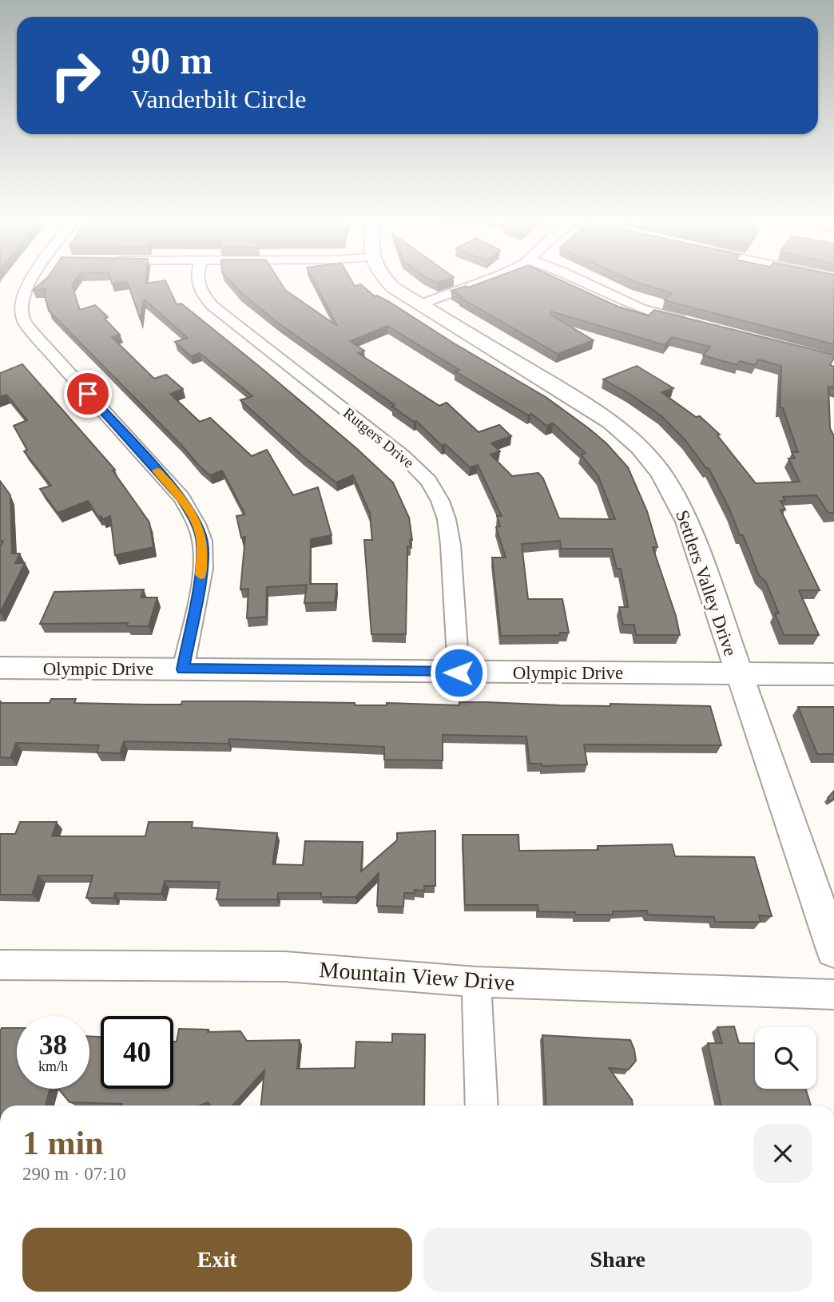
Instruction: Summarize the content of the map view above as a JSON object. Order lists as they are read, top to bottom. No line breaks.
{"streets":{"street":["Rutgers Drive","Settlers Valley Drive","Olympic Drive","Mountain View Drive"]},"crossings":[["Rutgers Drive","Olympic Drive"],["Settlers Valley Drive","Olympic Drive"]],"page":{"turn":["90 m","Vanderbilt Circle"],"speed":"38 km/h","limit":"40","heading":["1 min","290 m · 07:10"],"buttons":["Exit","Share"]}}
